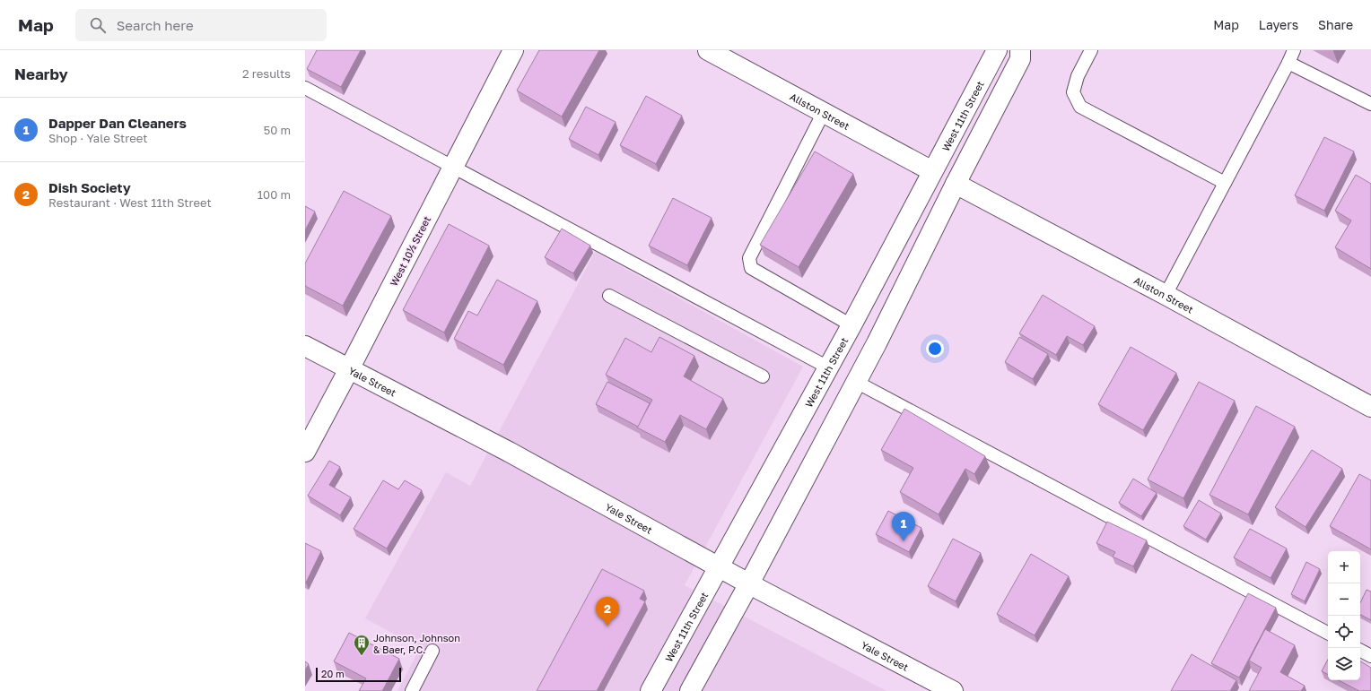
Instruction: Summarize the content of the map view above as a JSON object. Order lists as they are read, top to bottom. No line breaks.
{"streets":{"main road":["Allston Street","West 11th Street","West 10½ Street","Yale Street"]},"crossings":[["Allston Street","West 11th Street"],["West 11th Street","Yale Street"],["West 10½ Street","Yale Street"]],"places":{"building":["Johnson, Johnson & Baer, P.C."]},"scale_bar":"20 m","page":{"header":"Map","search":"Search here","nav":["Map","Layers","Share"],"heading":["Nearby","2 results"],"list":[{"mark":"1","name":"Dapper Dan Cleaners","note":"Shop · Yale Street","value":"50 m"},{"mark":"2","name":"Dish Society","note":"Restaurant · West 11th Street","value":"100 m"}],"pins":["1","2"],"map_buttons":["+","−"],"scale":"20 m"}}
